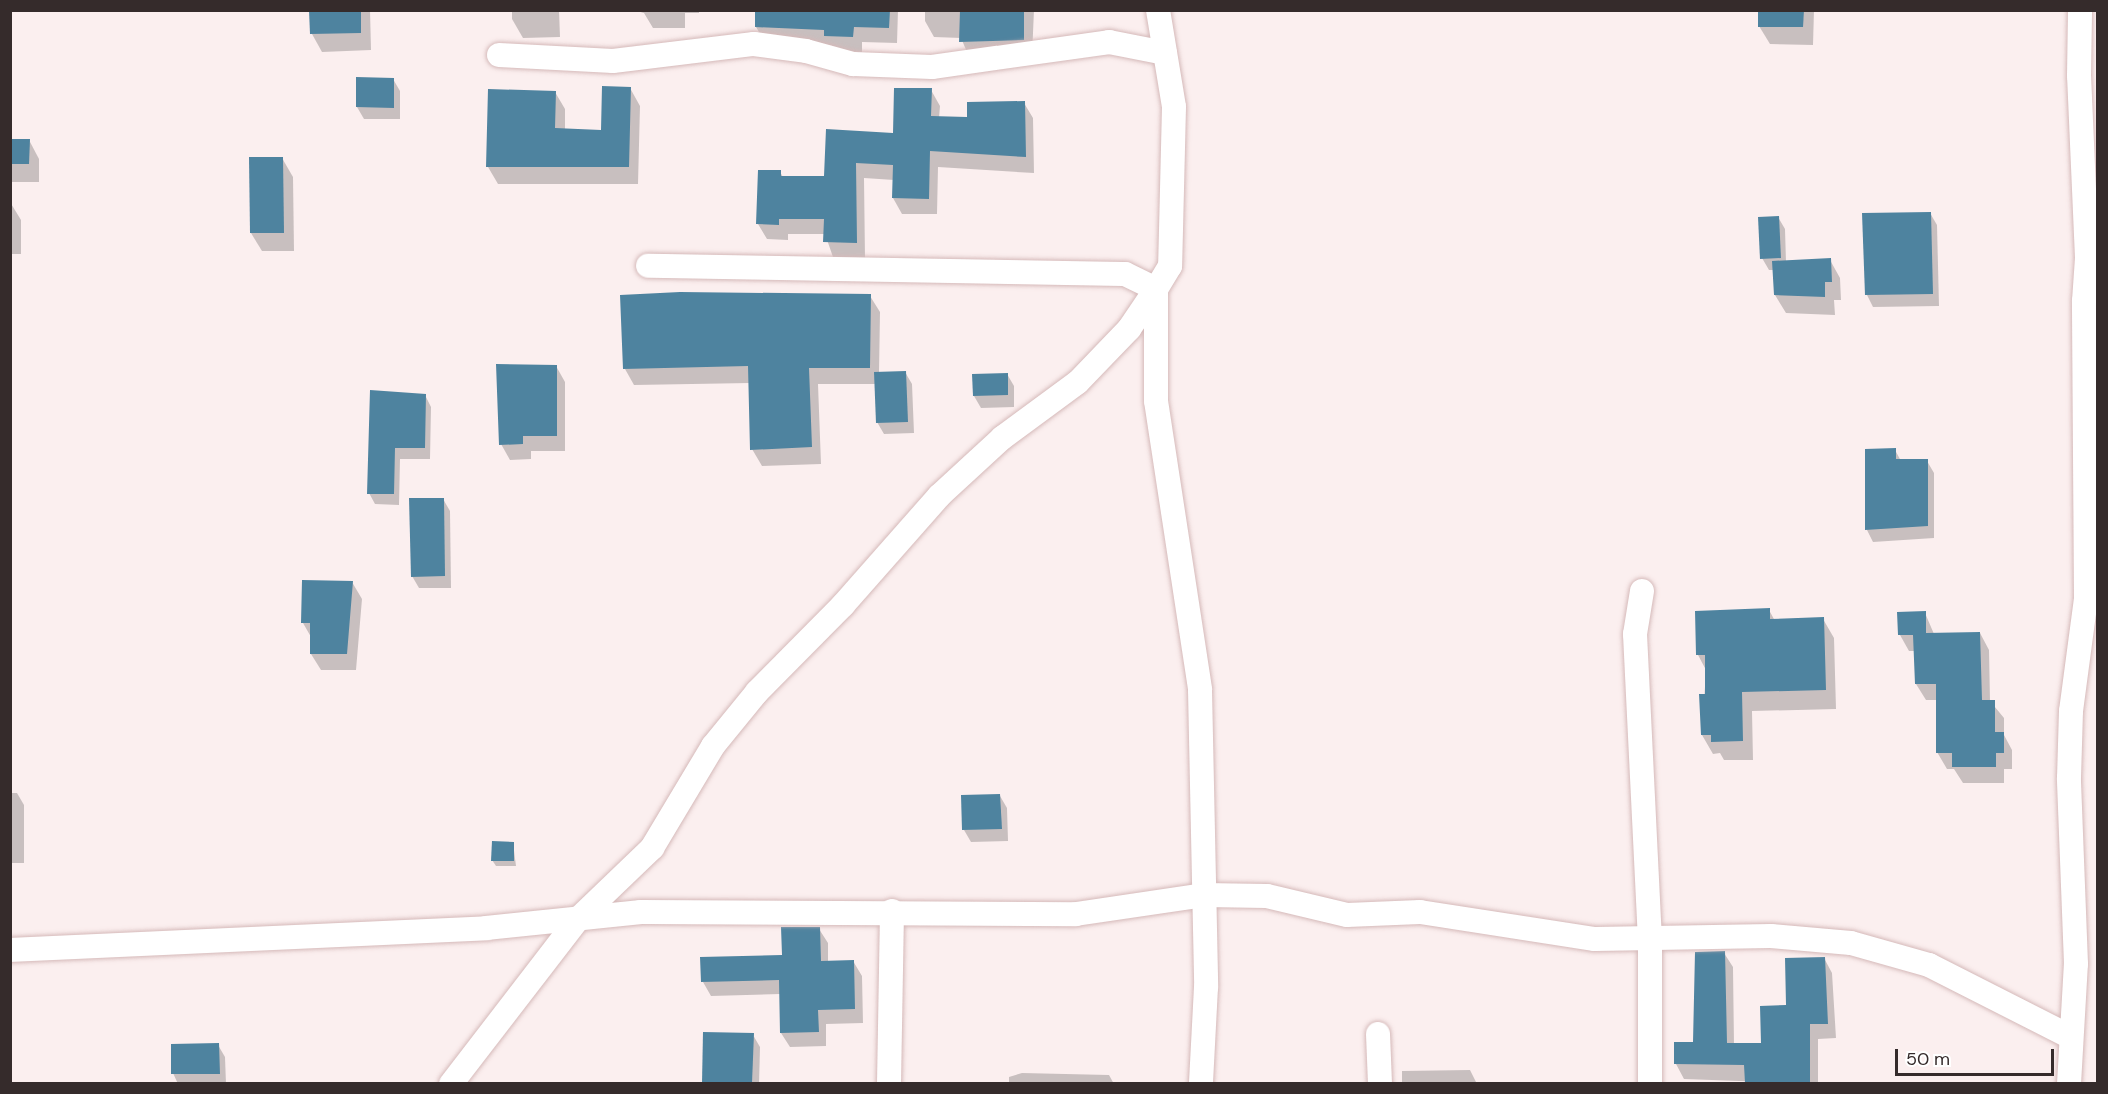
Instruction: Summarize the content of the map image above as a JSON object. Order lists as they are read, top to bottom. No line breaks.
{"scale_bar":"50 m"}
